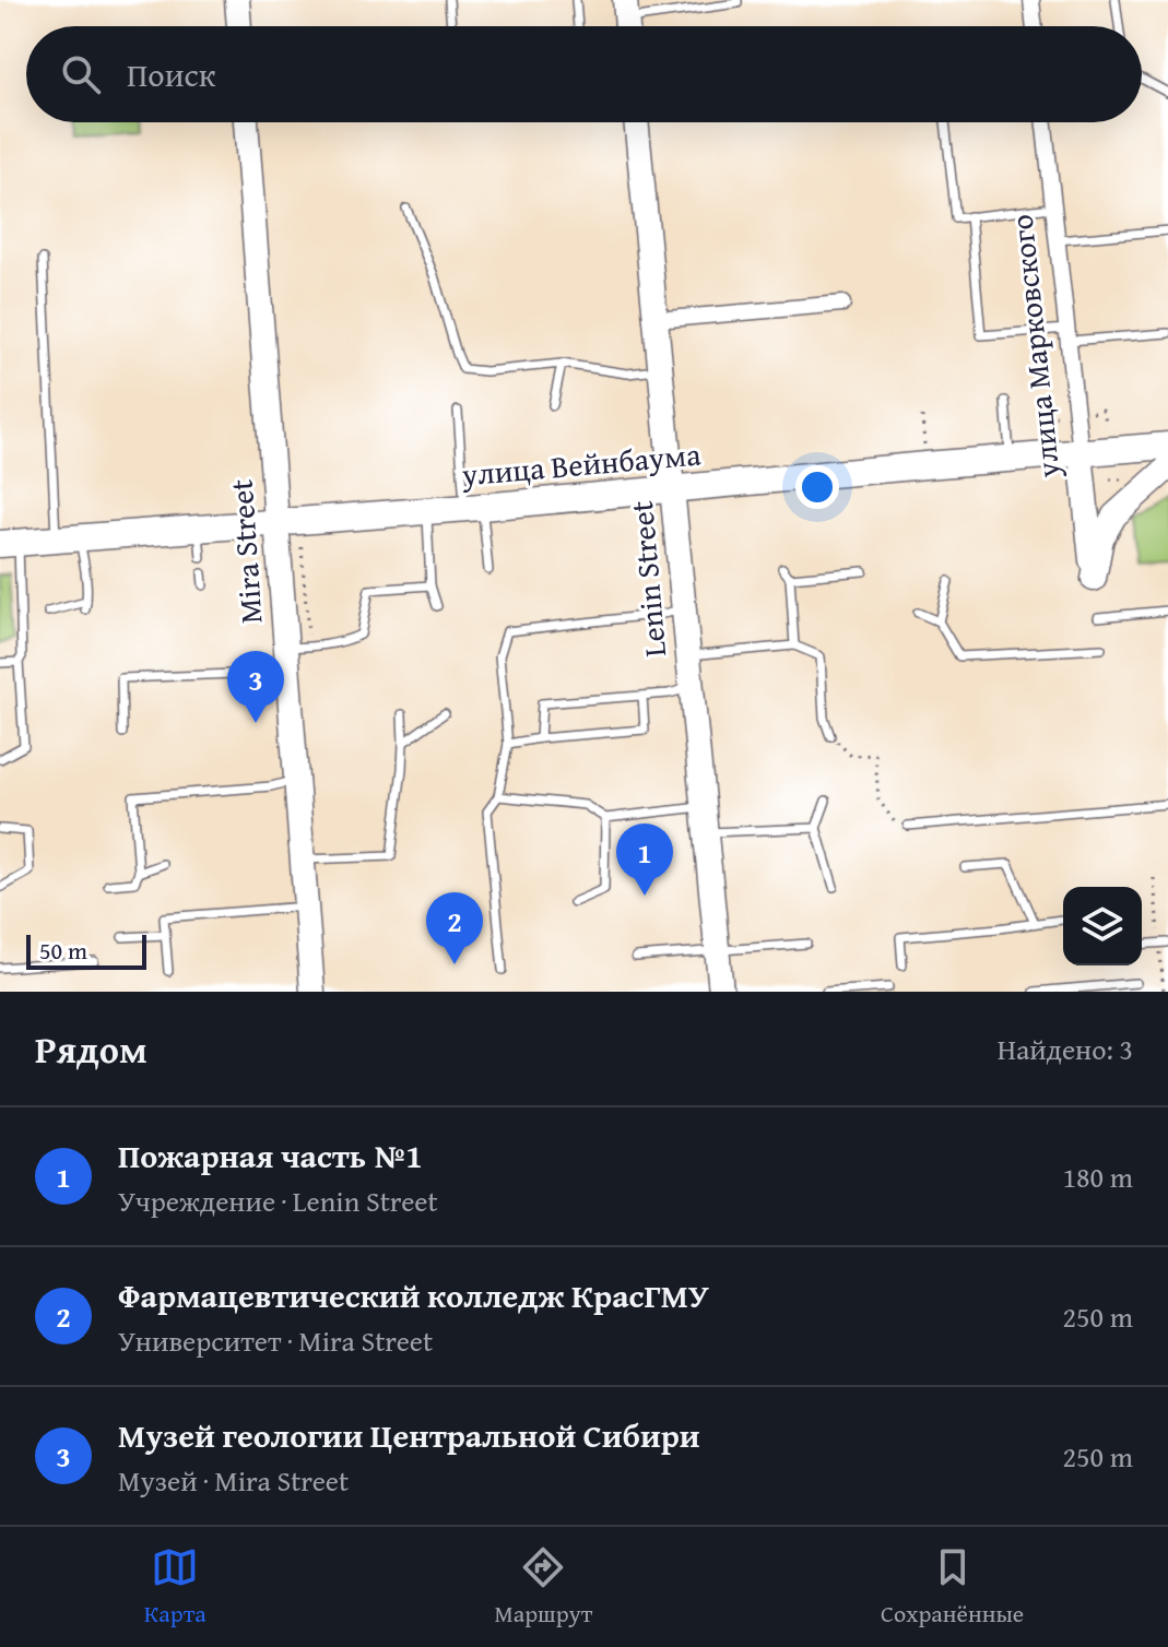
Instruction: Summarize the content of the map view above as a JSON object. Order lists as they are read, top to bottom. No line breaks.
{"streets":{"highway":["улица Вейнбаума"],"main road":["улица Марковского","Mira Street","Lenin Street"]},"crossings":[["улица Марковского","улица Вейнбаума"],["улица Вейнбаума","Mira Street"],["улица Вейнбаума","Lenin Street"]],"scale_bar":"50 m","page":{"search":"Поиск","pins":["3","1","2"],"scale":"50 m","heading":["Рядом","Найдено: 3"],"list":[{"mark":"1","name":"Пожарная часть №1","note":"Учреждение · Lenin Street","value":"180 m"},{"mark":"2","name":"Фармацевтический колледж КрасГМУ","note":"Университет · Mira Street","value":"250 m"},{"mark":"3","name":"Музей геологии Центральной Сибири","note":"Музей · Mira Street","value":"250 m"}],"nav":["Карта","Маршрут","Сохранённые"]}}
